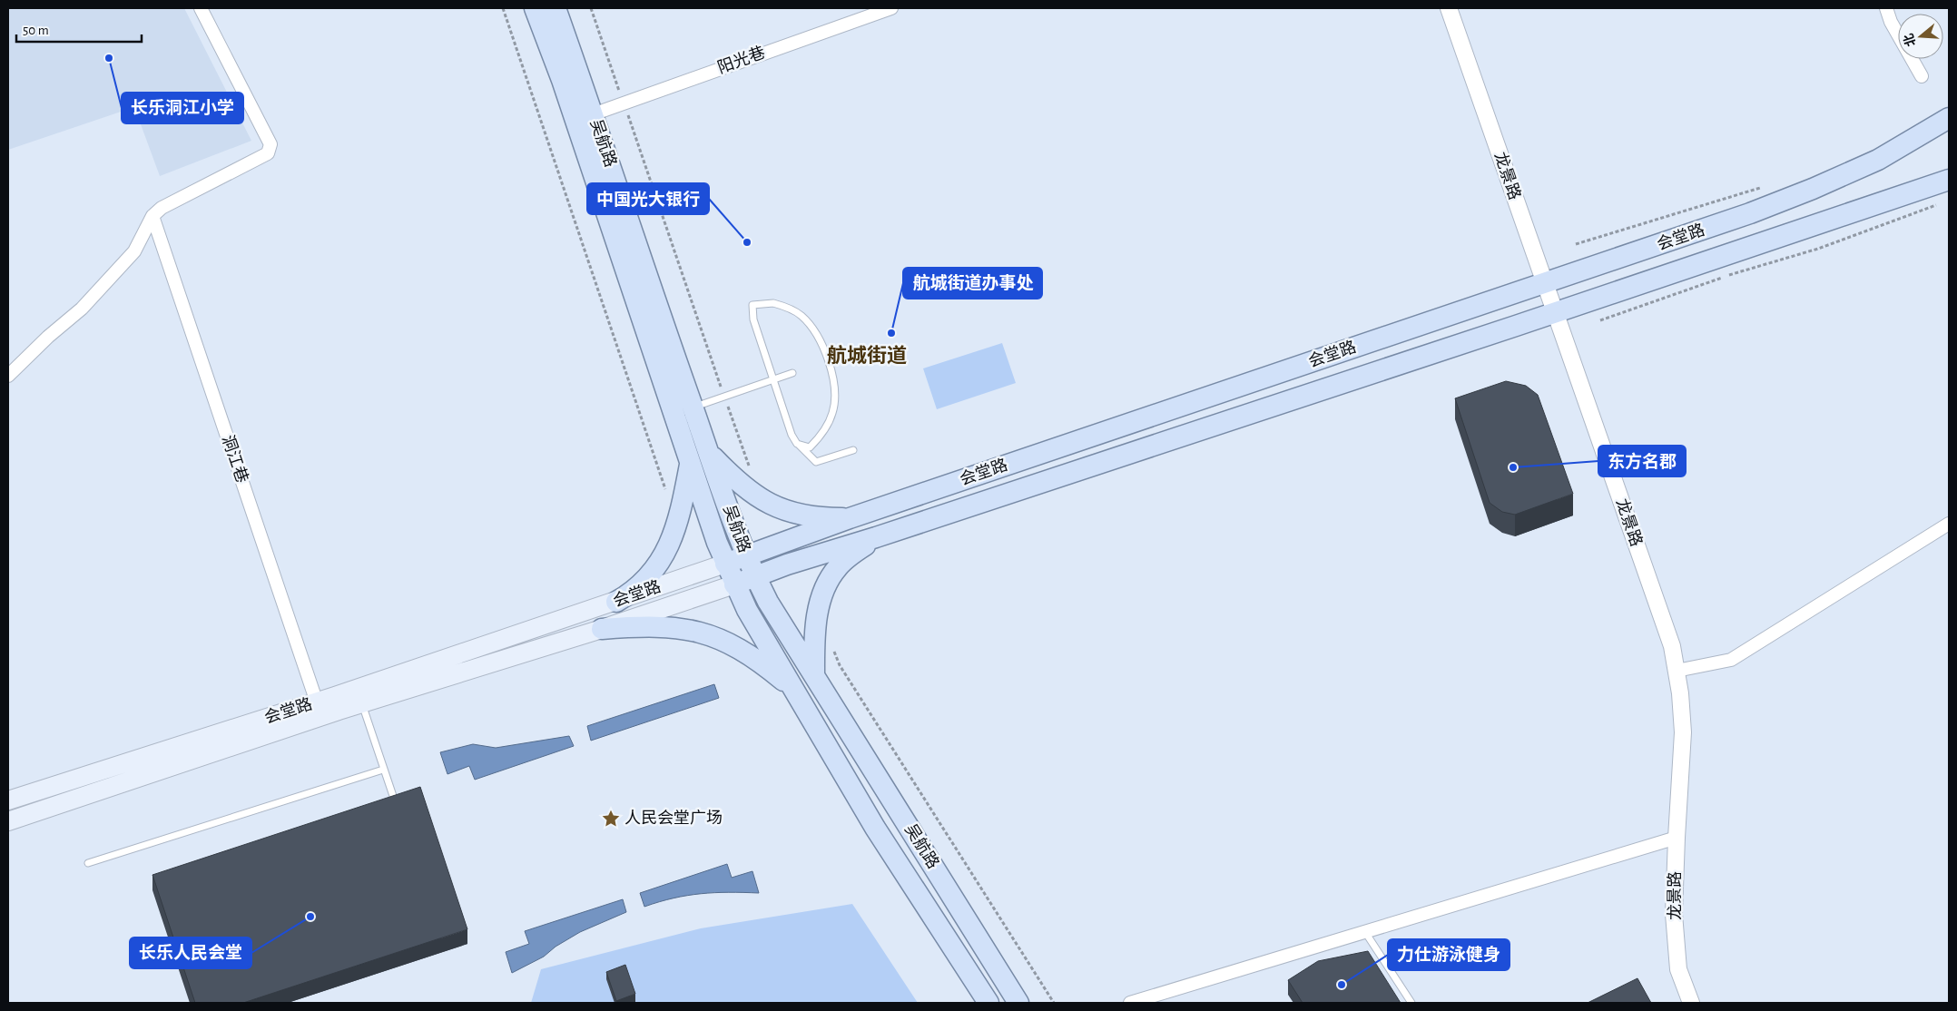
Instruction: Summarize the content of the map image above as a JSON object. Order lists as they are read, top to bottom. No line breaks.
{"streets":{"main road":["吴航路","会堂路"],"street":["阳光巷","龙景路","洞江巷"]},"crossings":[["阳光巷","吴航路"],["吴航路","会堂路"],["龙景路","会堂路"],["会堂路","洞江巷"]],"districts":["航城街道"],"places":{"other":["长乐洞江小学","中国光大银行","航城街道办事处","东方名郡","长乐人民会堂","力仕游泳健身"],"place":["人民会堂广场"]},"scale_bar":"50 m","north":"left"}
